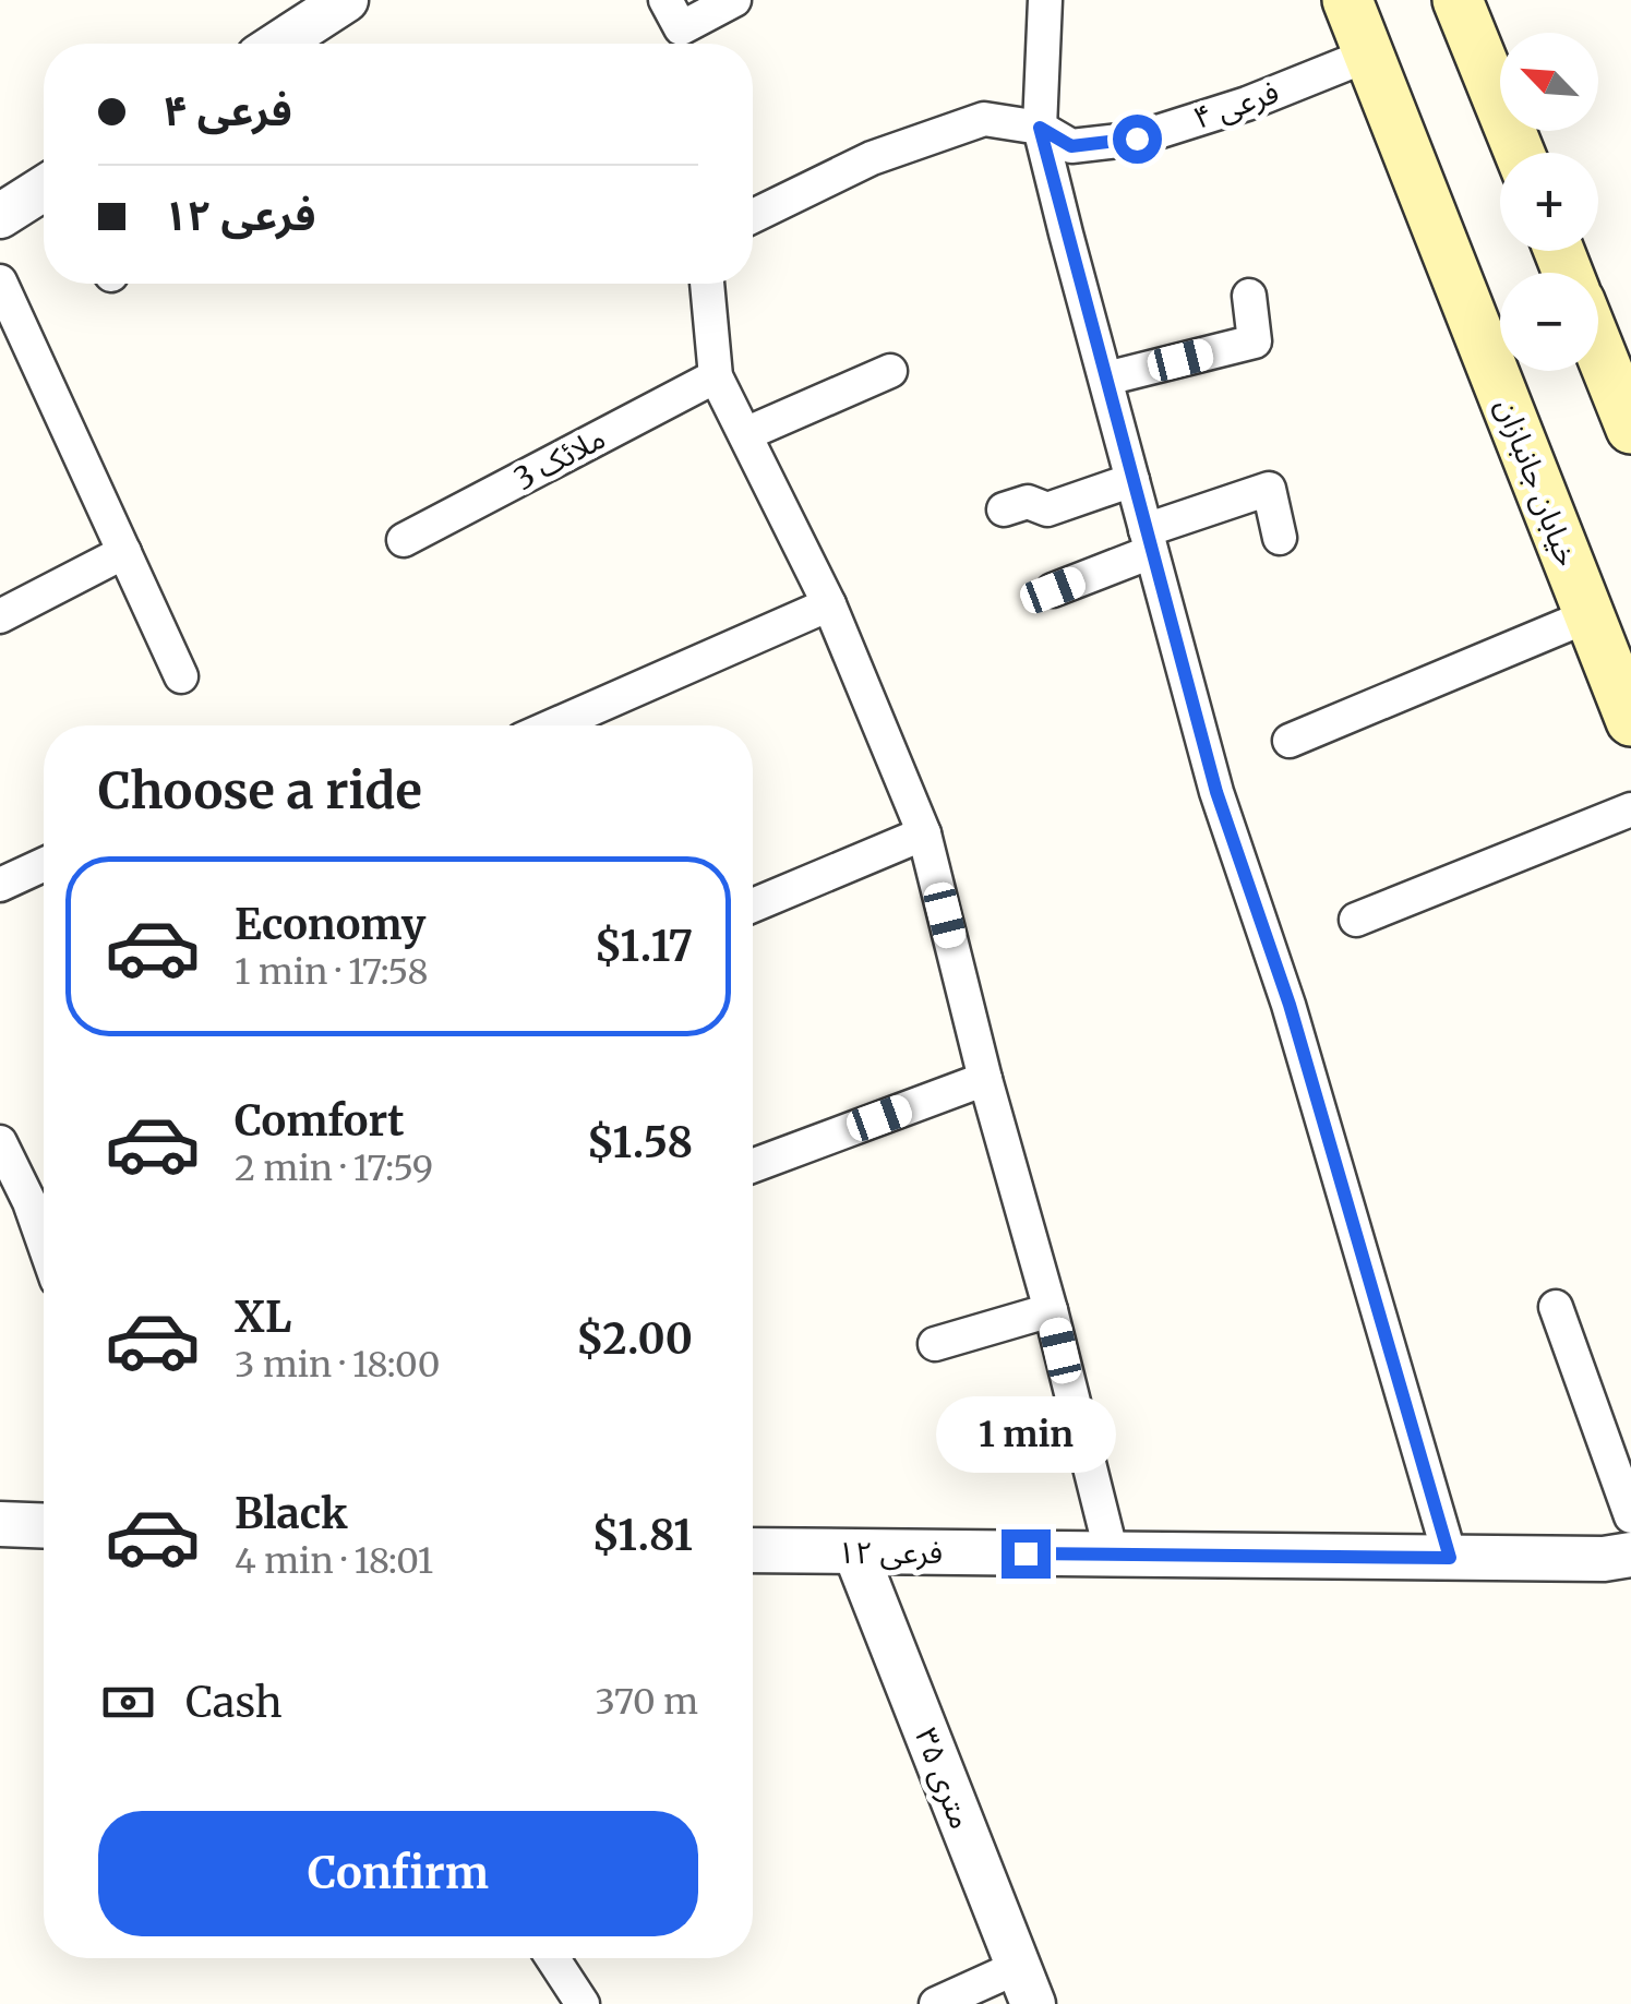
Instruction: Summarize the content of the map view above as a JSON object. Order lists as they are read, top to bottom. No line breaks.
{"streets":{"main road":["خیابان جانبازان"],"street":["فرعی ۴","ملائک 3","فرعی ۱۲","۳۵ متری"]},"crossings":[["فرعی ۴","خیابان جانبازان"],["فرعی ۱۲","۳۵ متری"]],"north":"top left","page":{"map_buttons":["+","−"],"banner":["فرعی ۴","فرعی ۱۲"],"heading":"Choose a ride","list":[{"name":"Economy","note":"1 min · 17:58","value":"$1.17"},{"name":"Comfort","note":"2 min · 17:59","value":"$1.58"},{"name":"XL","note":"3 min · 18:00","value":"$2.00"},{"name":"Black","note":"4 min · 18:01","value":"$1.81"}],"bubble":"1 min","pay":["Cash","370 m"],"buttons":"Confirm"}}
